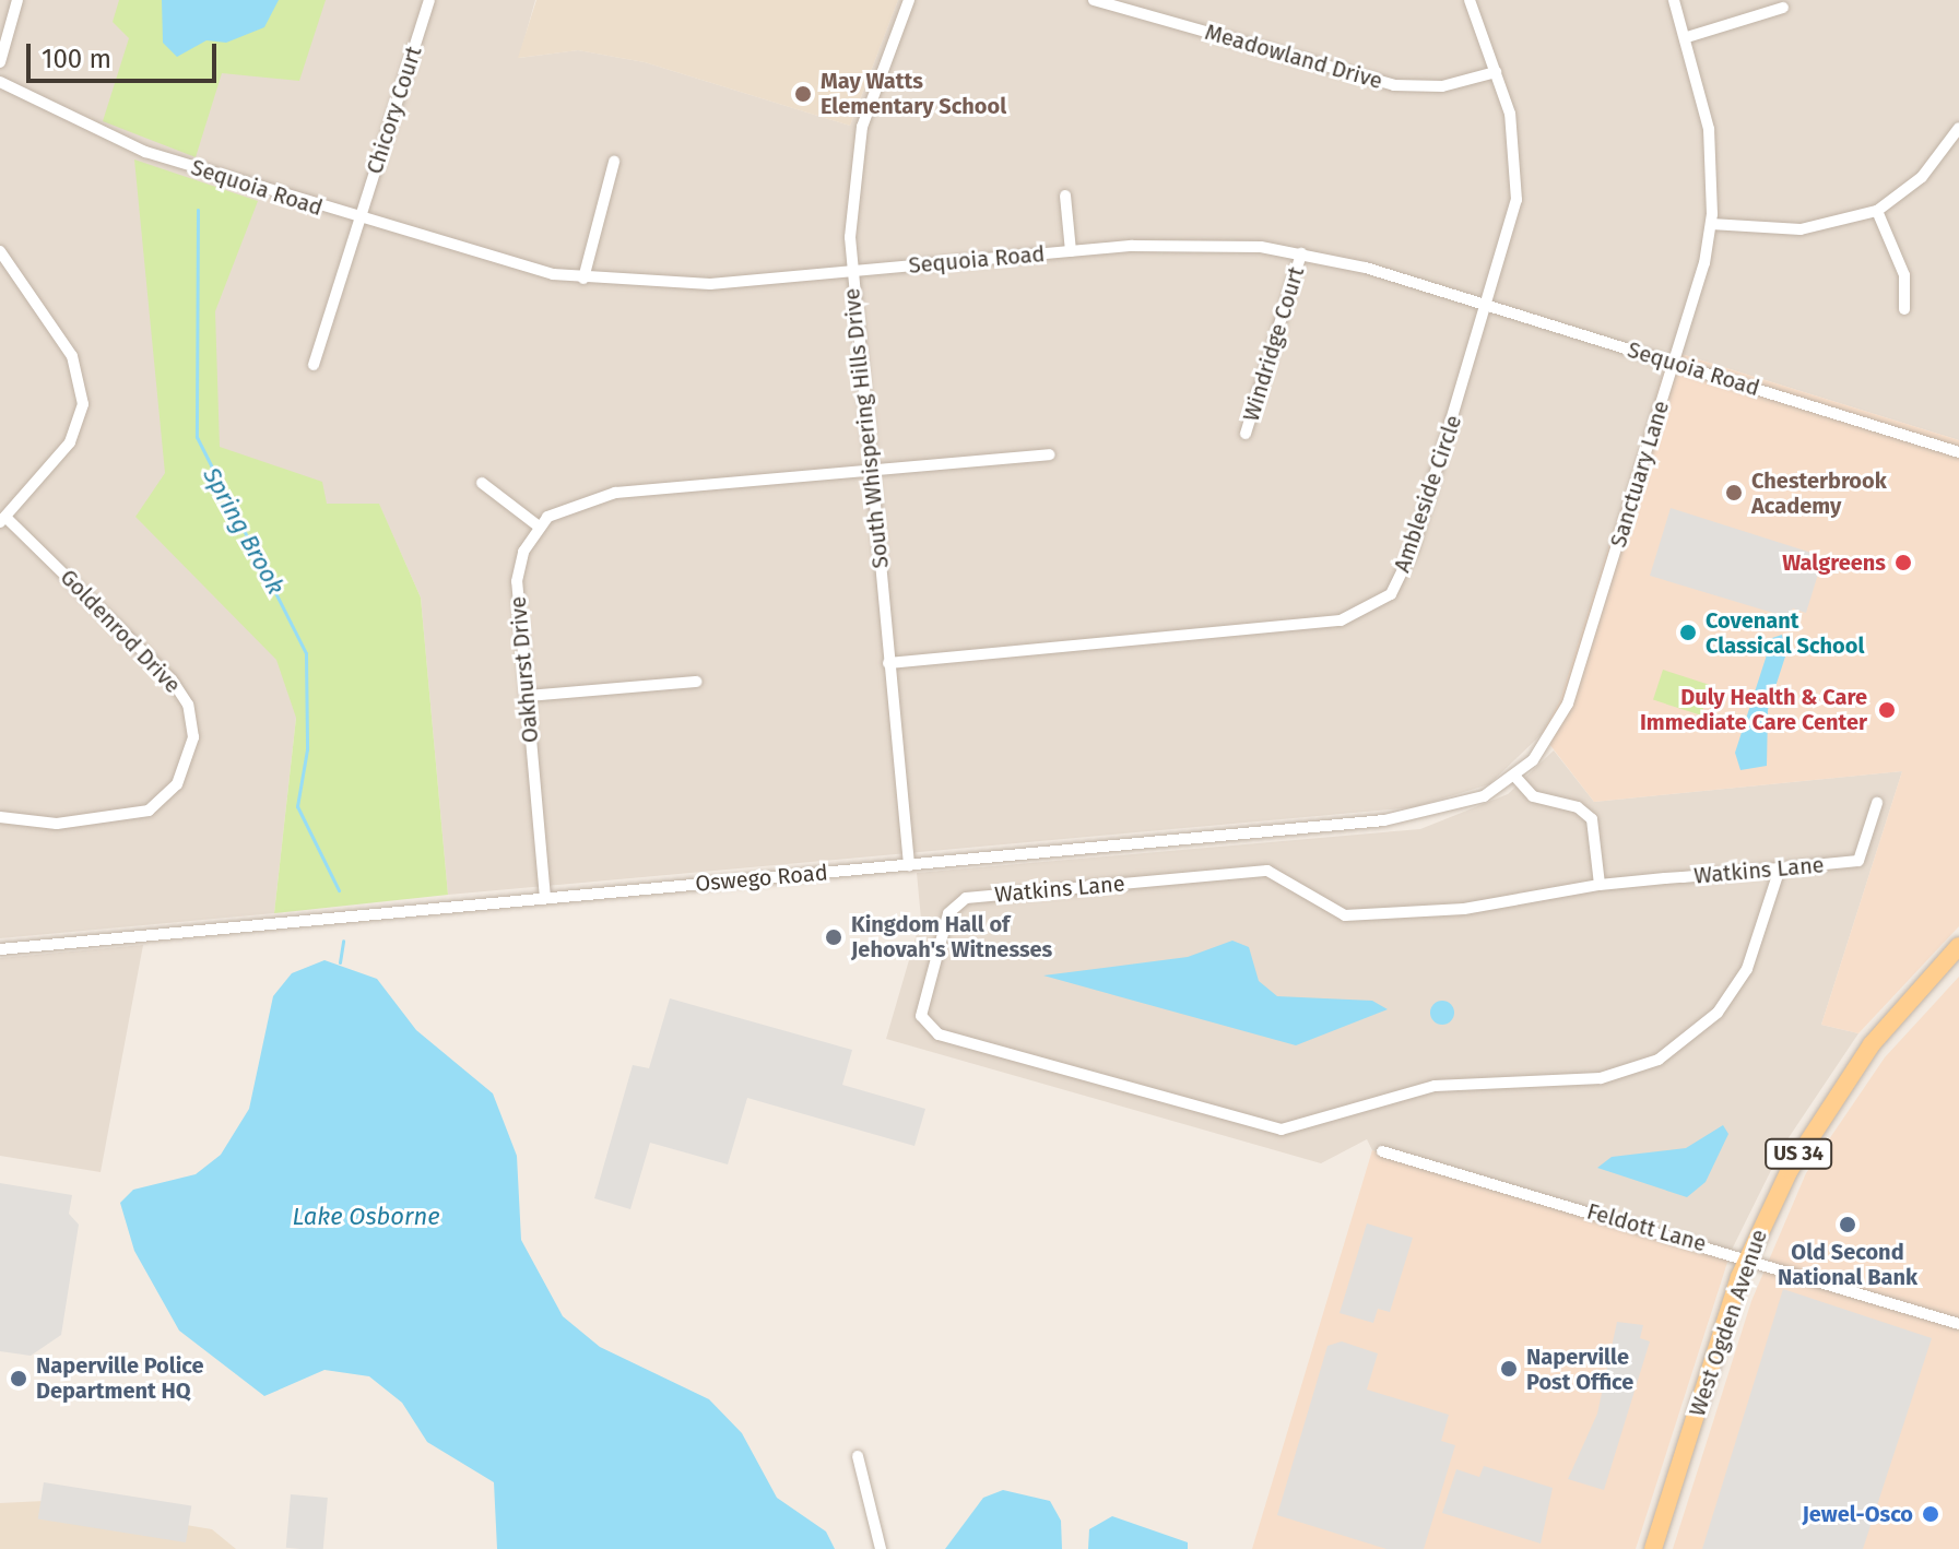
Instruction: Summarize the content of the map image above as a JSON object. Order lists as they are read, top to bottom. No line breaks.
{"streets":{"main road":["US 34","West Ogden Avenue"],"street":["Meadowland Drive","Chicory Court","Sequoia Road","Windridge Court","South Whispering Hills Drive","Sanctuary Lane","Ambleside Circle","Goldenrod Drive","Oakhurst Drive","Watkins Lane","Oswego Road","Feldott Lane"]},"crossings":[["Meadowland Drive","Ambleside Circle"],["Chicory Court","Sequoia Road"],["Sequoia Road","Windridge Court"],["Sequoia Road","South Whispering Hills Drive"],["Sequoia Road","Sanctuary Lane"],["Sequoia Road","Ambleside Circle"],["South Whispering Hills Drive","Ambleside Circle"],["South Whispering Hills Drive","Oswego Road"],["Sanctuary Lane","Oswego Road"],["Oakhurst Drive","Oswego Road"],["Feldott Lane","West Ogden Avenue"]],"water":["Spring Brook","Lake Osborne"],"places":["May Watts Elementary School","Chesterbrook Academy","Walgreens","Covenant Classical School","Duly Health & Care Immediate Care Center","Kingdom Hall of Jehovah's Witnesses","Old Second National Bank","Naperville Post Office","Naperville Police Department HQ","Jewel-Osco"],"scale_bar":"100 m"}
